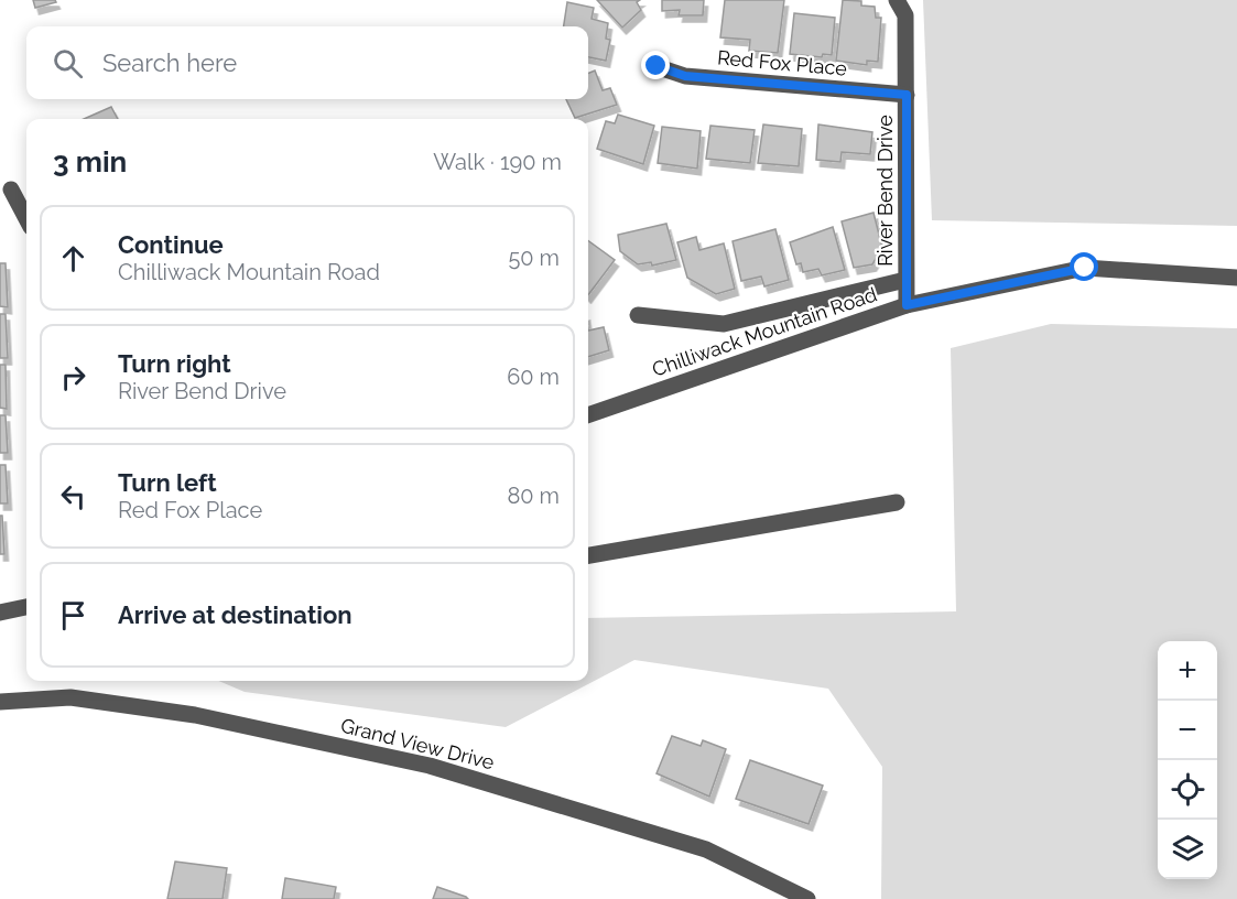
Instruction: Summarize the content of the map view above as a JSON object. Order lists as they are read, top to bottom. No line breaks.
{"streets":{"street":["Red Fox Place","River Bend Drive","Chilliwack Mountain Road","Grand View Drive"]},"crossings":[["Red Fox Place","River Bend Drive"],["River Bend Drive","Chilliwack Mountain Road"]],"page":{"search":"Search here","heading":["3 min","Walk · 190 m"],"list":[["Continue","Chilliwack Mountain Road","50 m"],["Turn right","River Bend Drive","60 m"],["Turn left","Red Fox Place","80 m"],"Arrive at destination"],"map_buttons":["+","−"]}}
